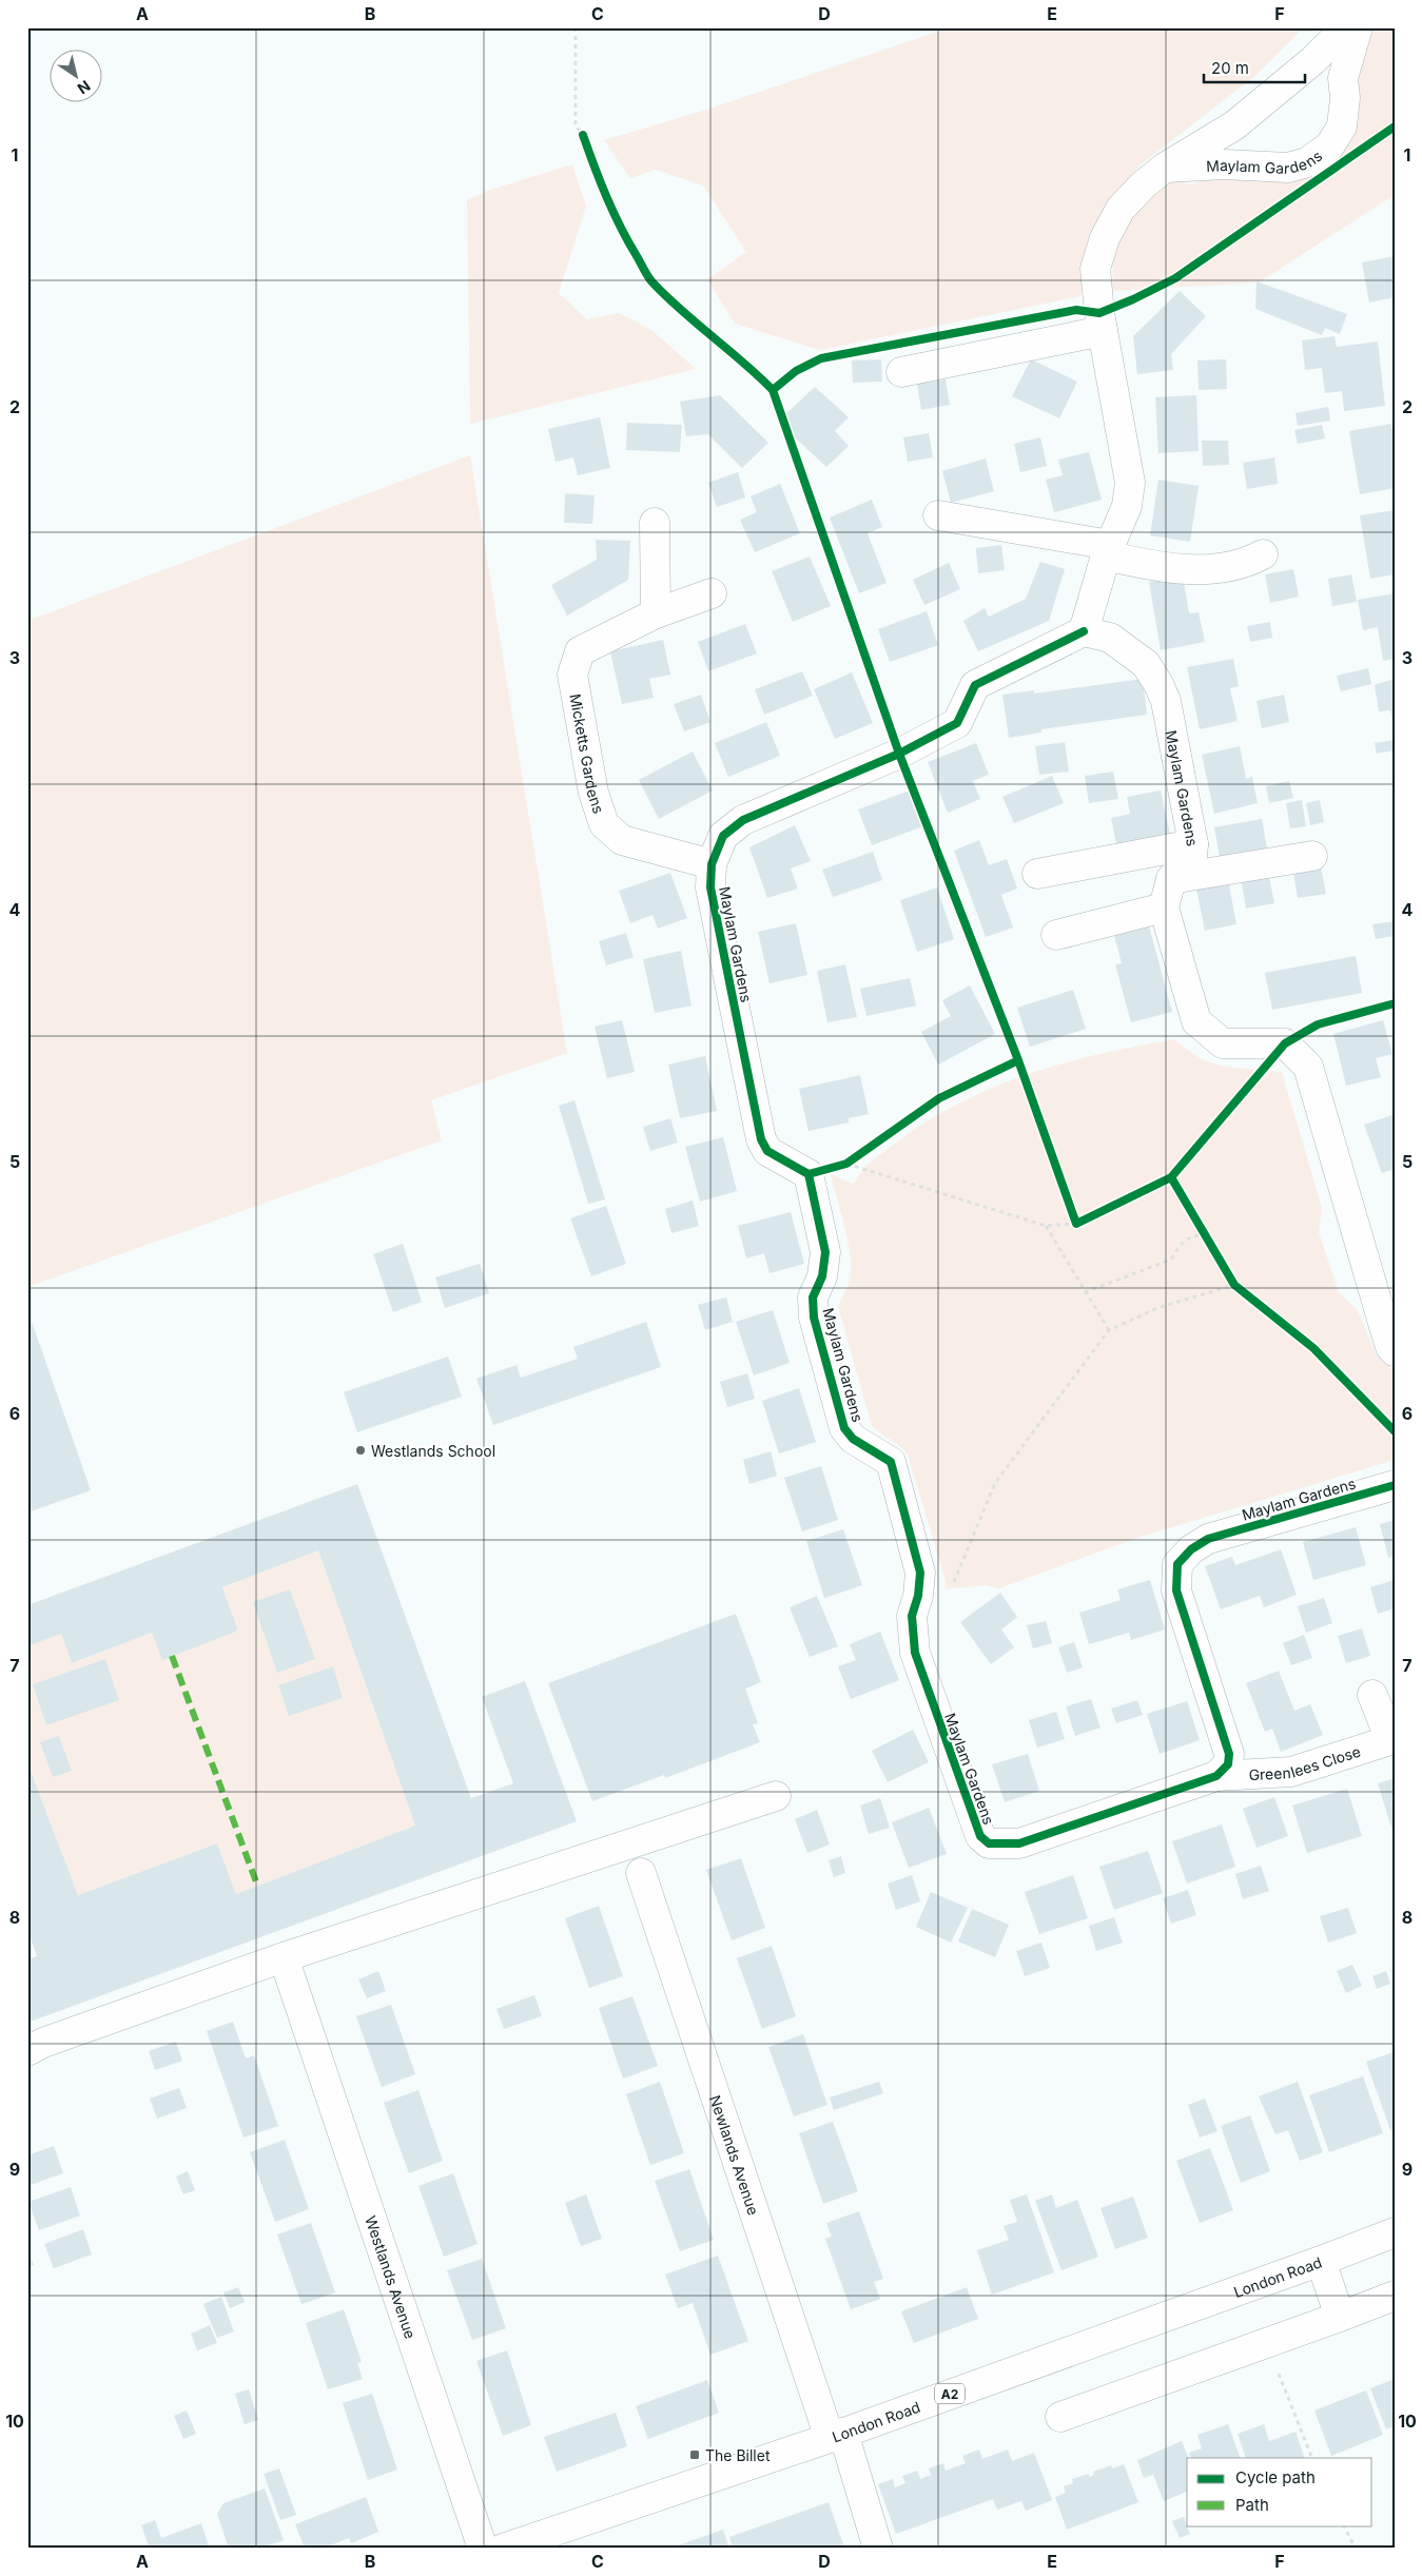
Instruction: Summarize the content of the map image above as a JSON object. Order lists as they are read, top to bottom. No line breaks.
{"streets":{"street":["Maylam Gardens","Micketts Gardens","Greenlees Close","Newlands Avenue","Westlands Avenue","London Road","A2"]},"crossings":[["Maylam Gardens","Micketts Gardens"],["Maylam Gardens","Greenlees Close"],["Newlands Avenue","London Road"]],"places":{"other":["Westlands School"],"transit":["The Billet"]},"legend":["Cycle path","Path"],"scale_bar":"20 m","north":"bottom right","grid":{"columns":["A","B","C","D","E","F"],"rows":["1","2","3","4","5","6","7","8","9","10"]}}
